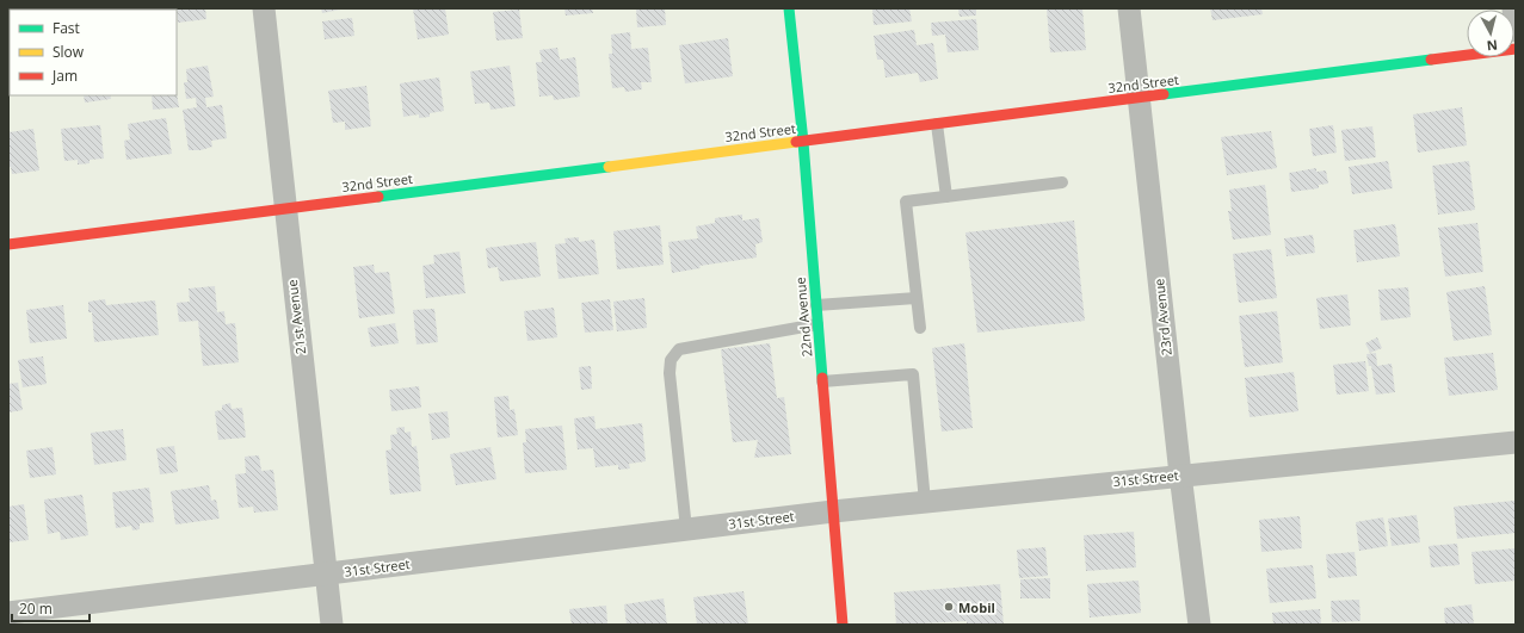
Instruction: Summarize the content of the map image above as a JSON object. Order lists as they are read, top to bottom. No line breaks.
{"streets":{"street":["32nd Street","21st Avenue","22nd Avenue","23rd Avenue","31st Street"]},"crossings":[["32nd Street","21st Avenue"],["32nd Street","22nd Avenue"],["32nd Street","23rd Avenue"],["21st Avenue","31st Street"],["22nd Avenue","31st Street"],["23rd Avenue","31st Street"]],"places":["Mobil"],"legend":["Fast","Slow","Jam"],"scale_bar":"20 m","north":"bottom"}
